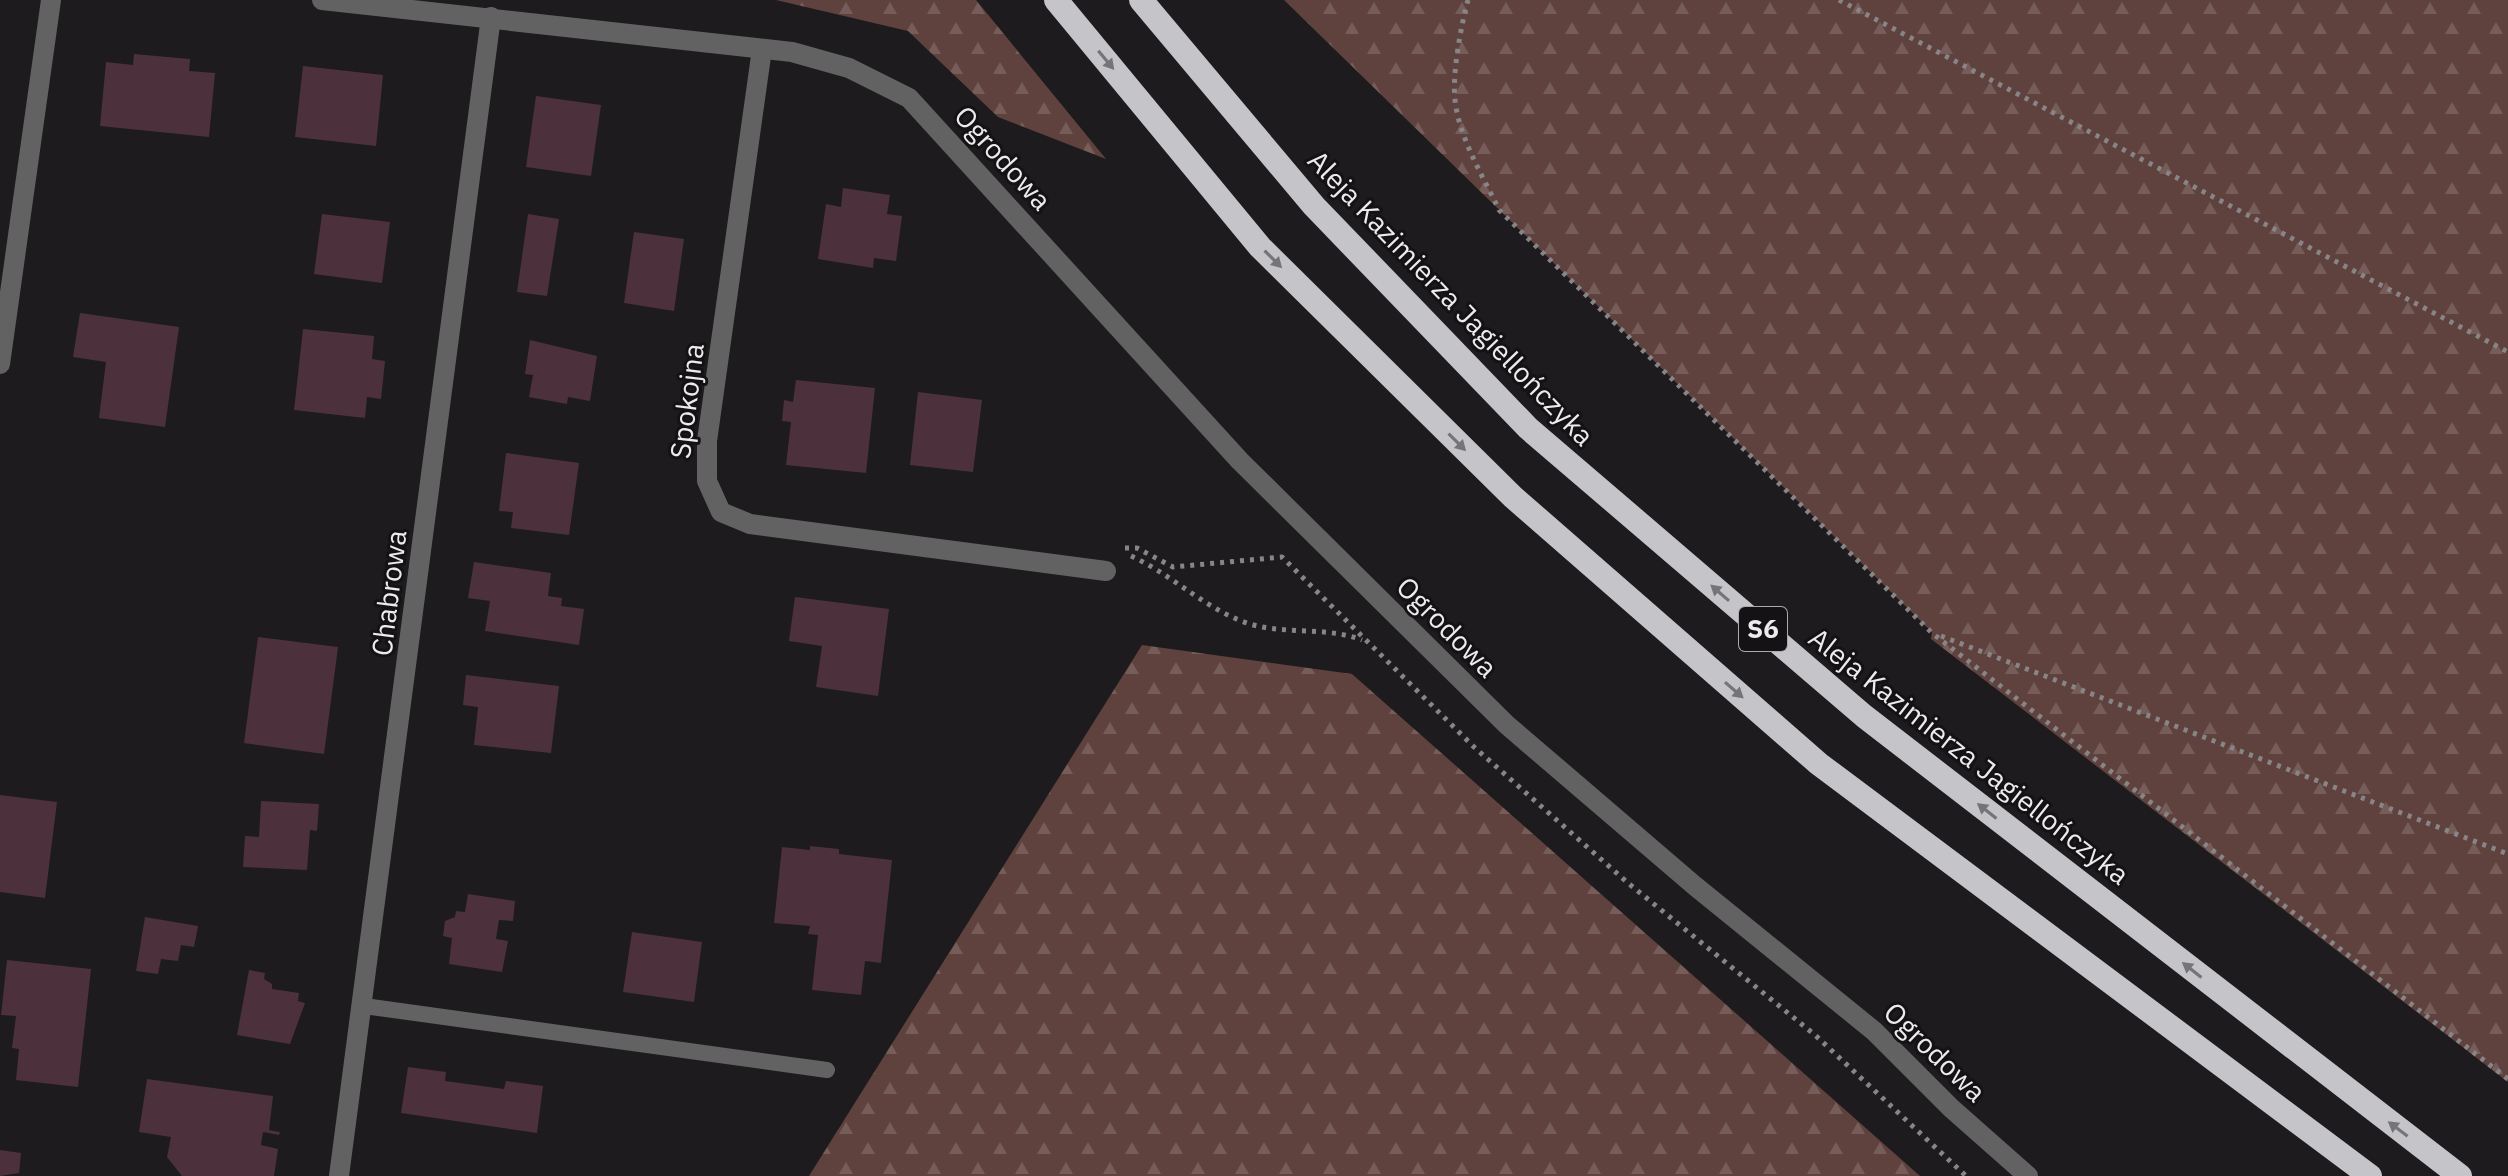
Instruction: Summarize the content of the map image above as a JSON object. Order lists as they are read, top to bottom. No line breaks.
{"streets":{"highway":["Aleja Kazimierza Jagiellończyka","S6"],"street":["Ogrodowa","Spokojna","Chabrowa"]},"crossings":[["Ogrodowa","Spokojna"]]}
